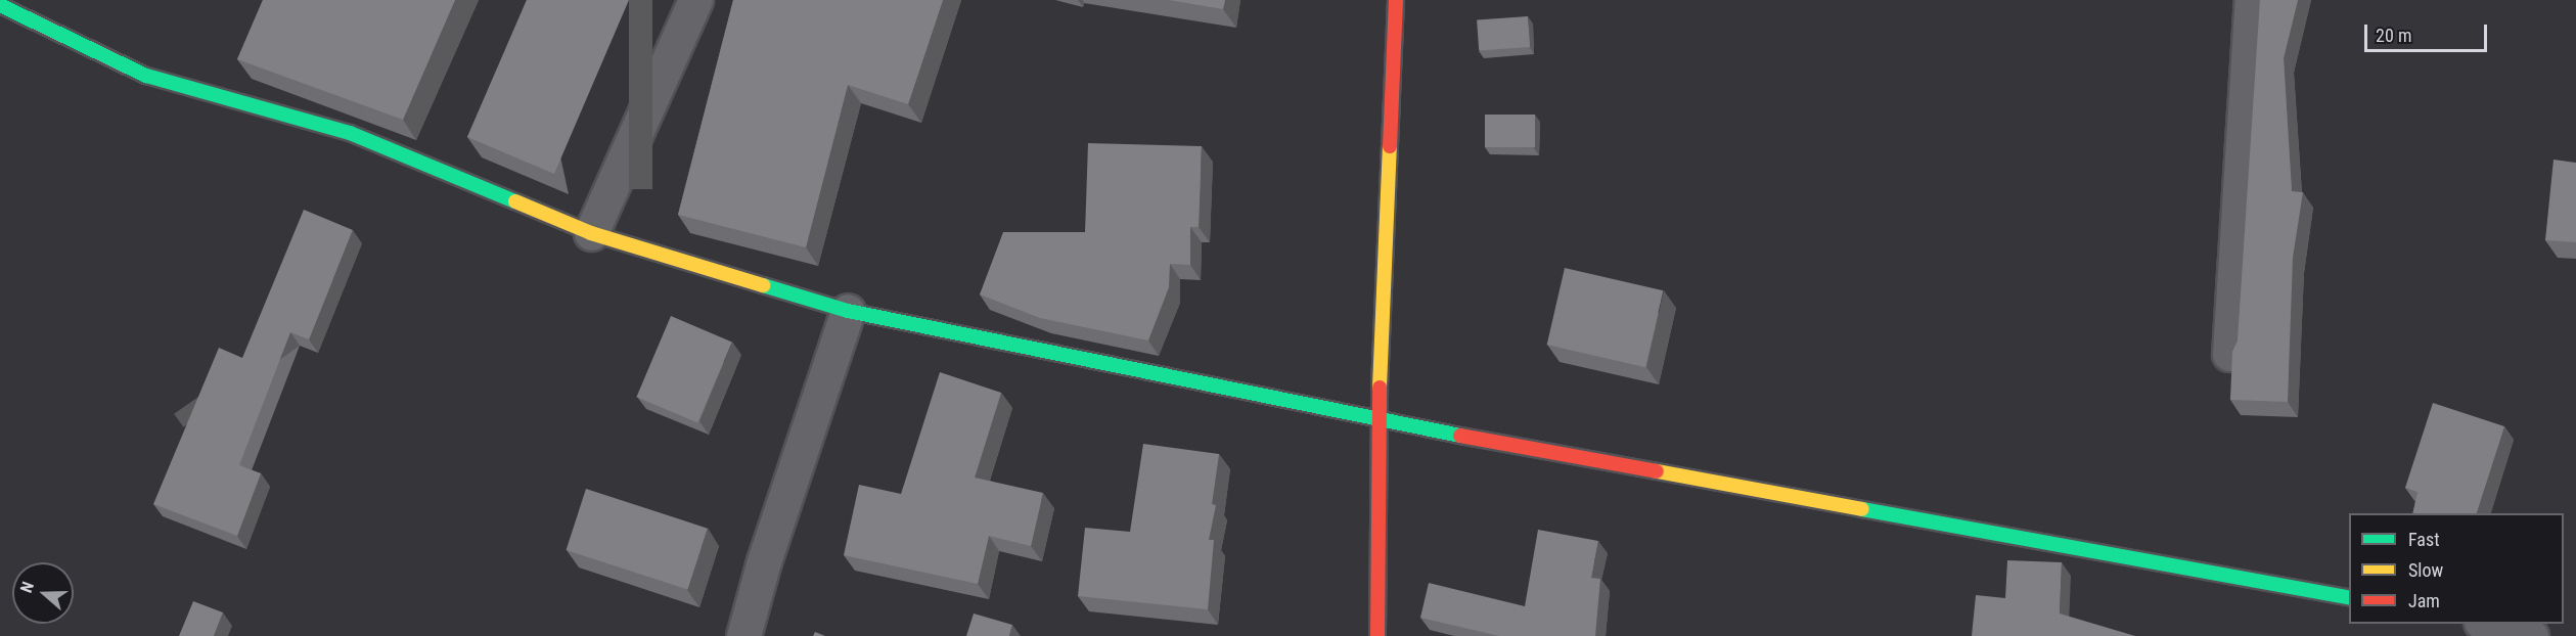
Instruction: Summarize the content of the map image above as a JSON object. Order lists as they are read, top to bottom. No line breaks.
{"legend":["Fast","Slow","Jam"],"scale_bar":"20 m","north":"left"}
